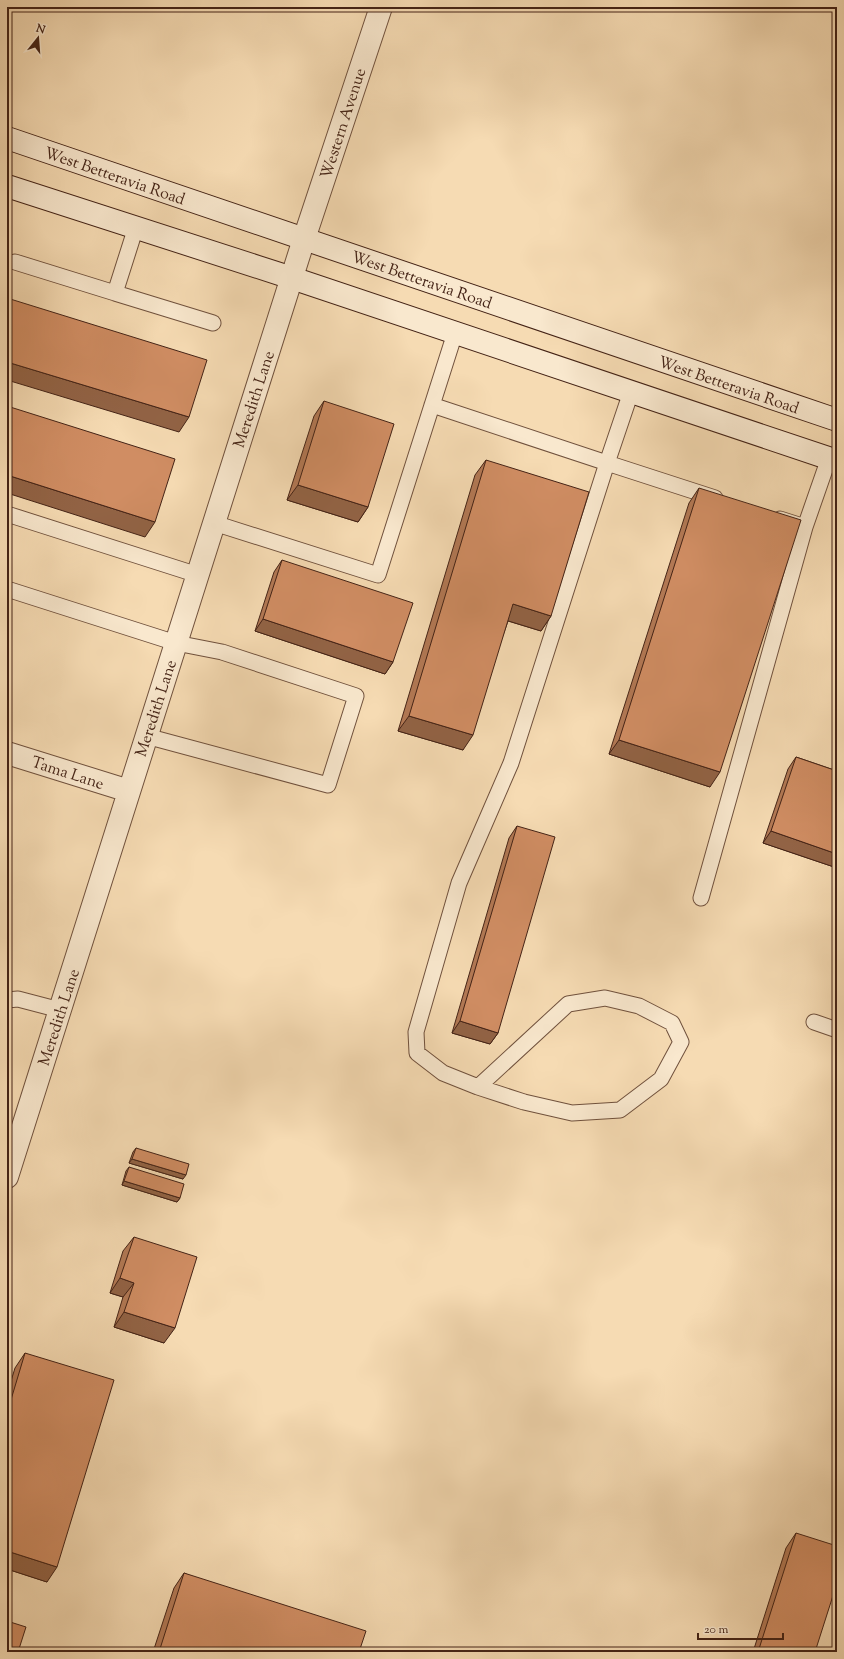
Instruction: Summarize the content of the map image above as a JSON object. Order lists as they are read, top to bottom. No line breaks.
{"streets":{"main road":["Western Avenue","West Betteravia Road","Meredith Lane","Tama Lane"]},"crossings":[["Western Avenue","West Betteravia Road"],["Western Avenue","Meredith Lane"],["West Betteravia Road","Meredith Lane"],["Meredith Lane","Tama Lane"]],"scale_bar":"20 m","north":"top"}
